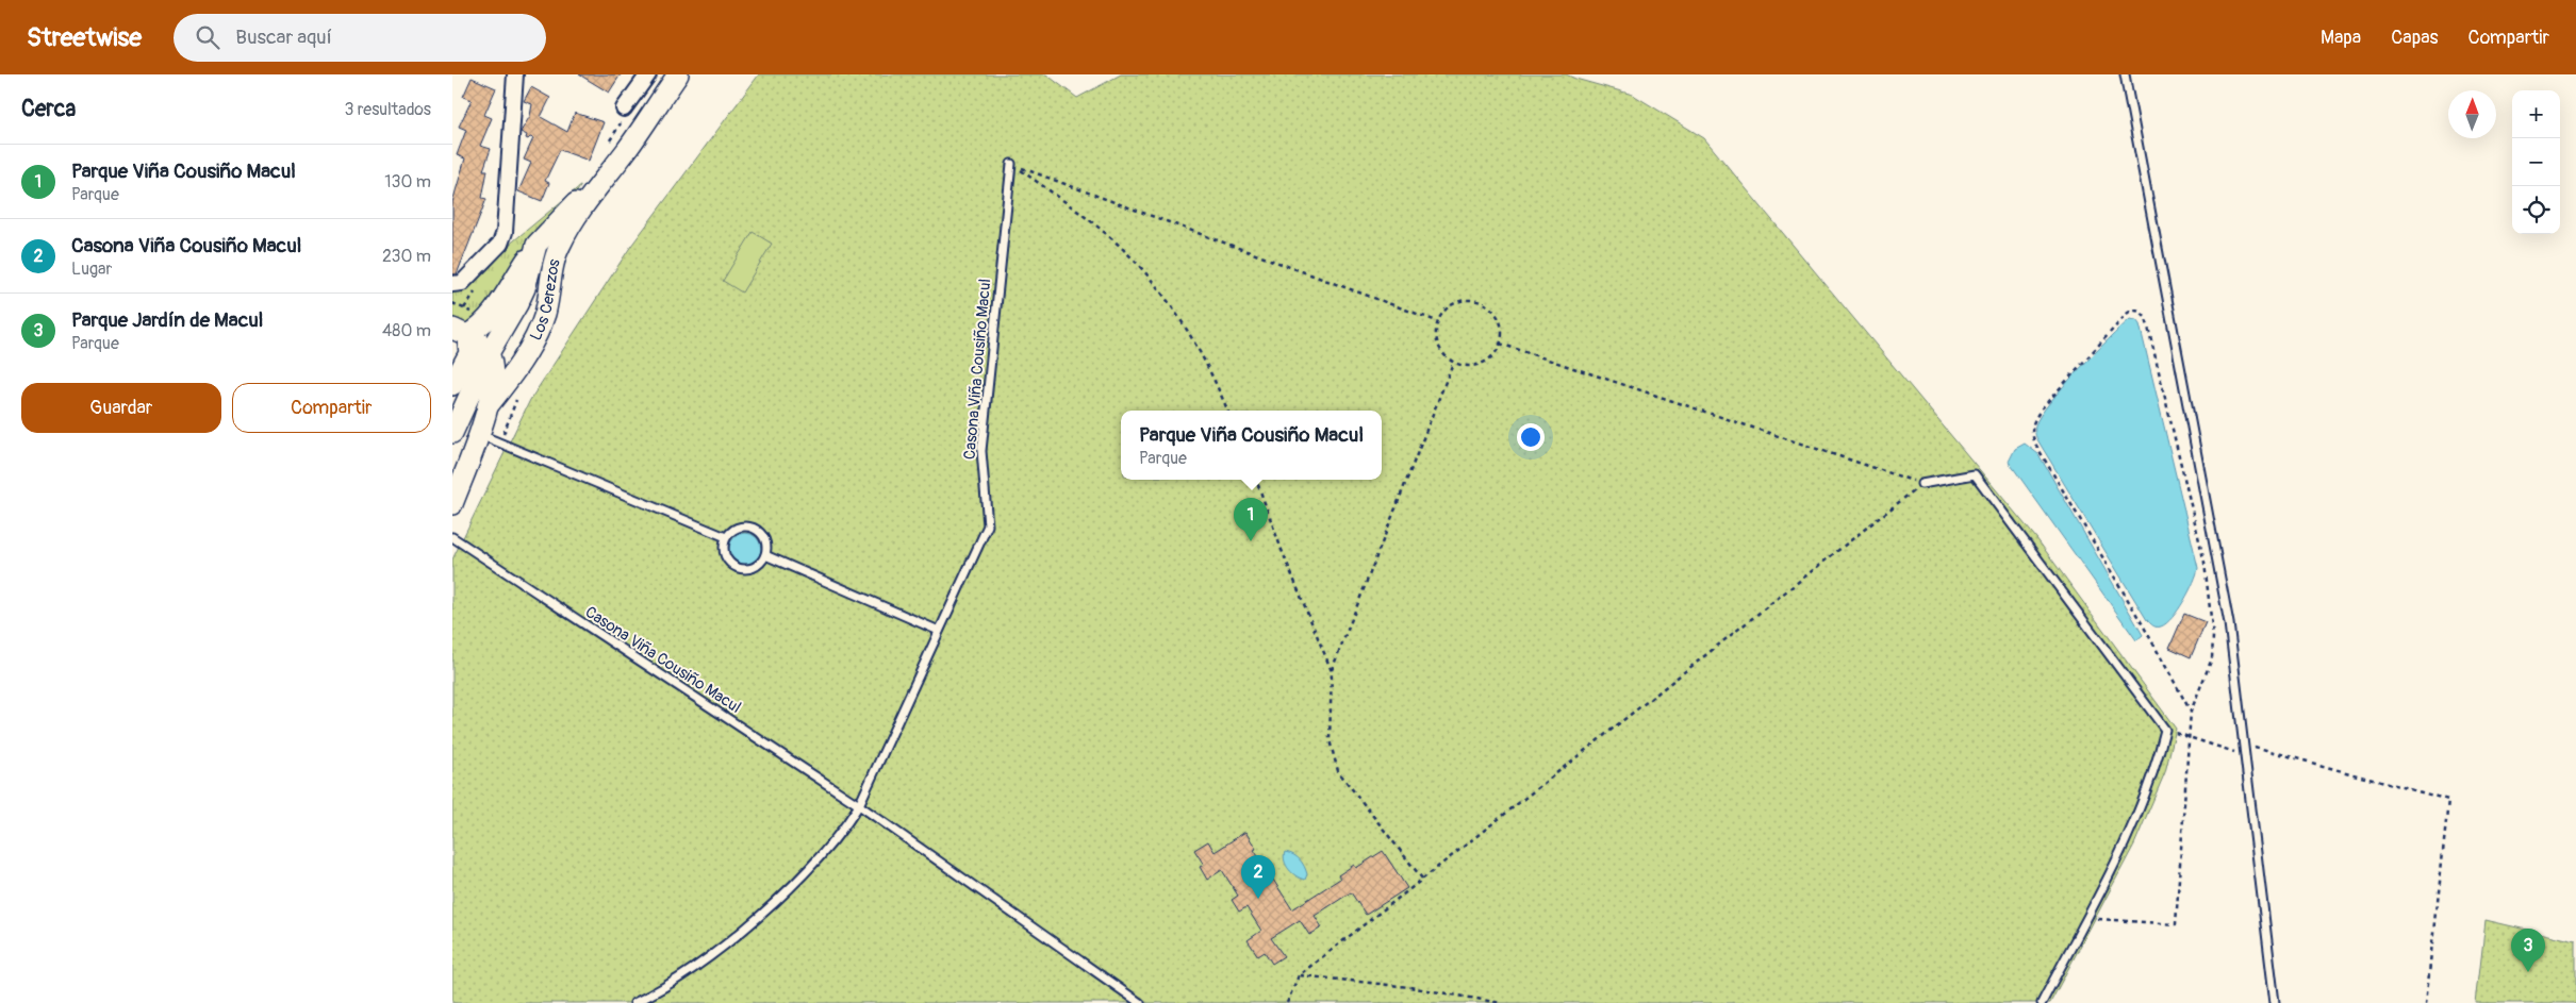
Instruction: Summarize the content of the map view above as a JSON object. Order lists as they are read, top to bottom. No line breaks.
{"streets":{"street":["Los Cerezos"],"lane":["Casona Viña Cousiño Macul"]},"north":"top","page":{"header":"Streetwise","search":"Buscar aquí","nav":["Mapa","Capas","Compartir"],"heading":["Cerca","3 resultados"],"map_buttons":["+","−"],"list":[{"mark":"1","name":"Parque Viña Cousiño Macul","note":"Parque","value":"130 m"},{"mark":"2","name":"Casona Viña Cousiño Macul","note":"Lugar","value":"230 m"},{"mark":"3","name":"Parque Jardín de Macul","note":"Parque","value":"480 m"}],"buttons":["Guardar","Compartir"],"popup":["Parque Viña Cousiño Macul","Parque"],"pins":["1","2","3"]}}
